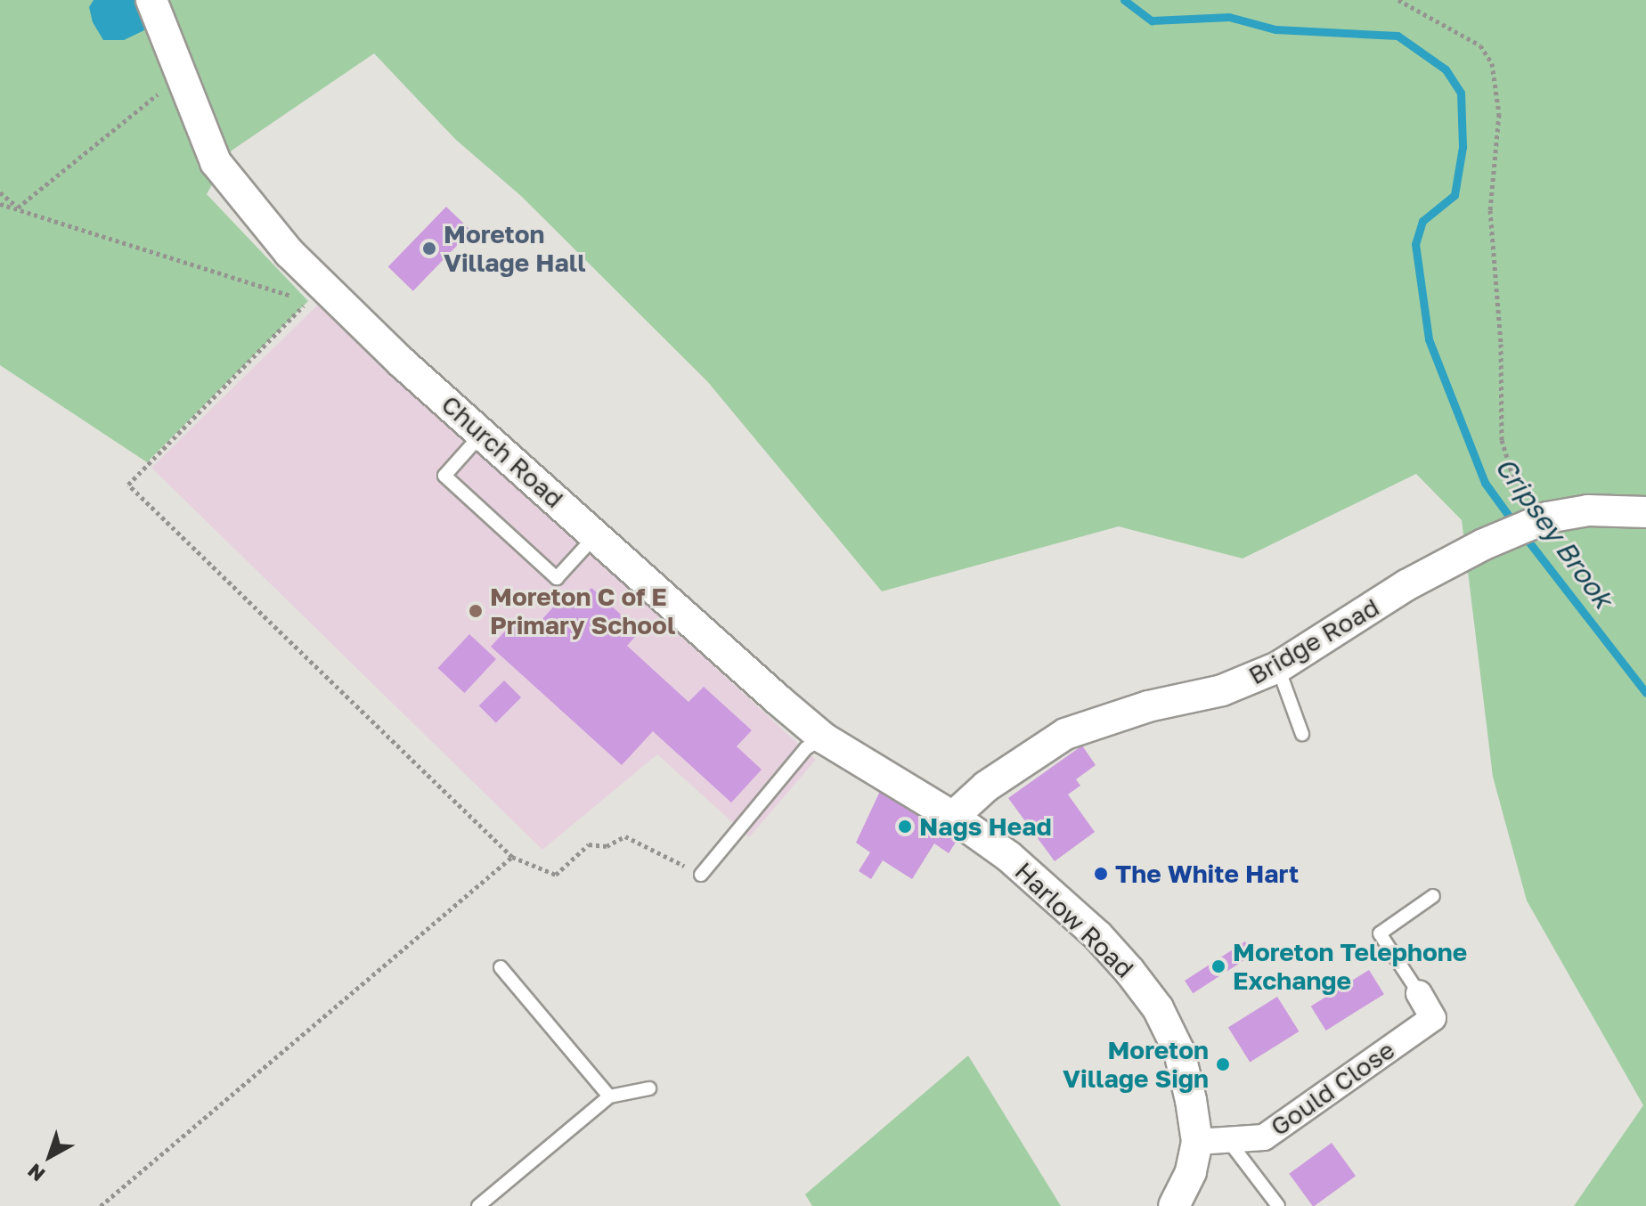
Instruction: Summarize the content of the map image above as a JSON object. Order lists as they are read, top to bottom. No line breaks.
{"streets":{"street":["Church Road","Bridge Road","Harlow Road","Gould Close"]},"crossings":[["Church Road","Bridge Road"],["Church Road","Harlow Road"],["Bridge Road","Harlow Road"],["Harlow Road","Gould Close"]],"water":["Cripsey Brook"],"places":["Moreton Village Hall","Moreton C of E Primary School","Nags Head","The White Hart","Moreton Telephone Exchange","Moreton Village Sign"],"north":"bottom left"}
